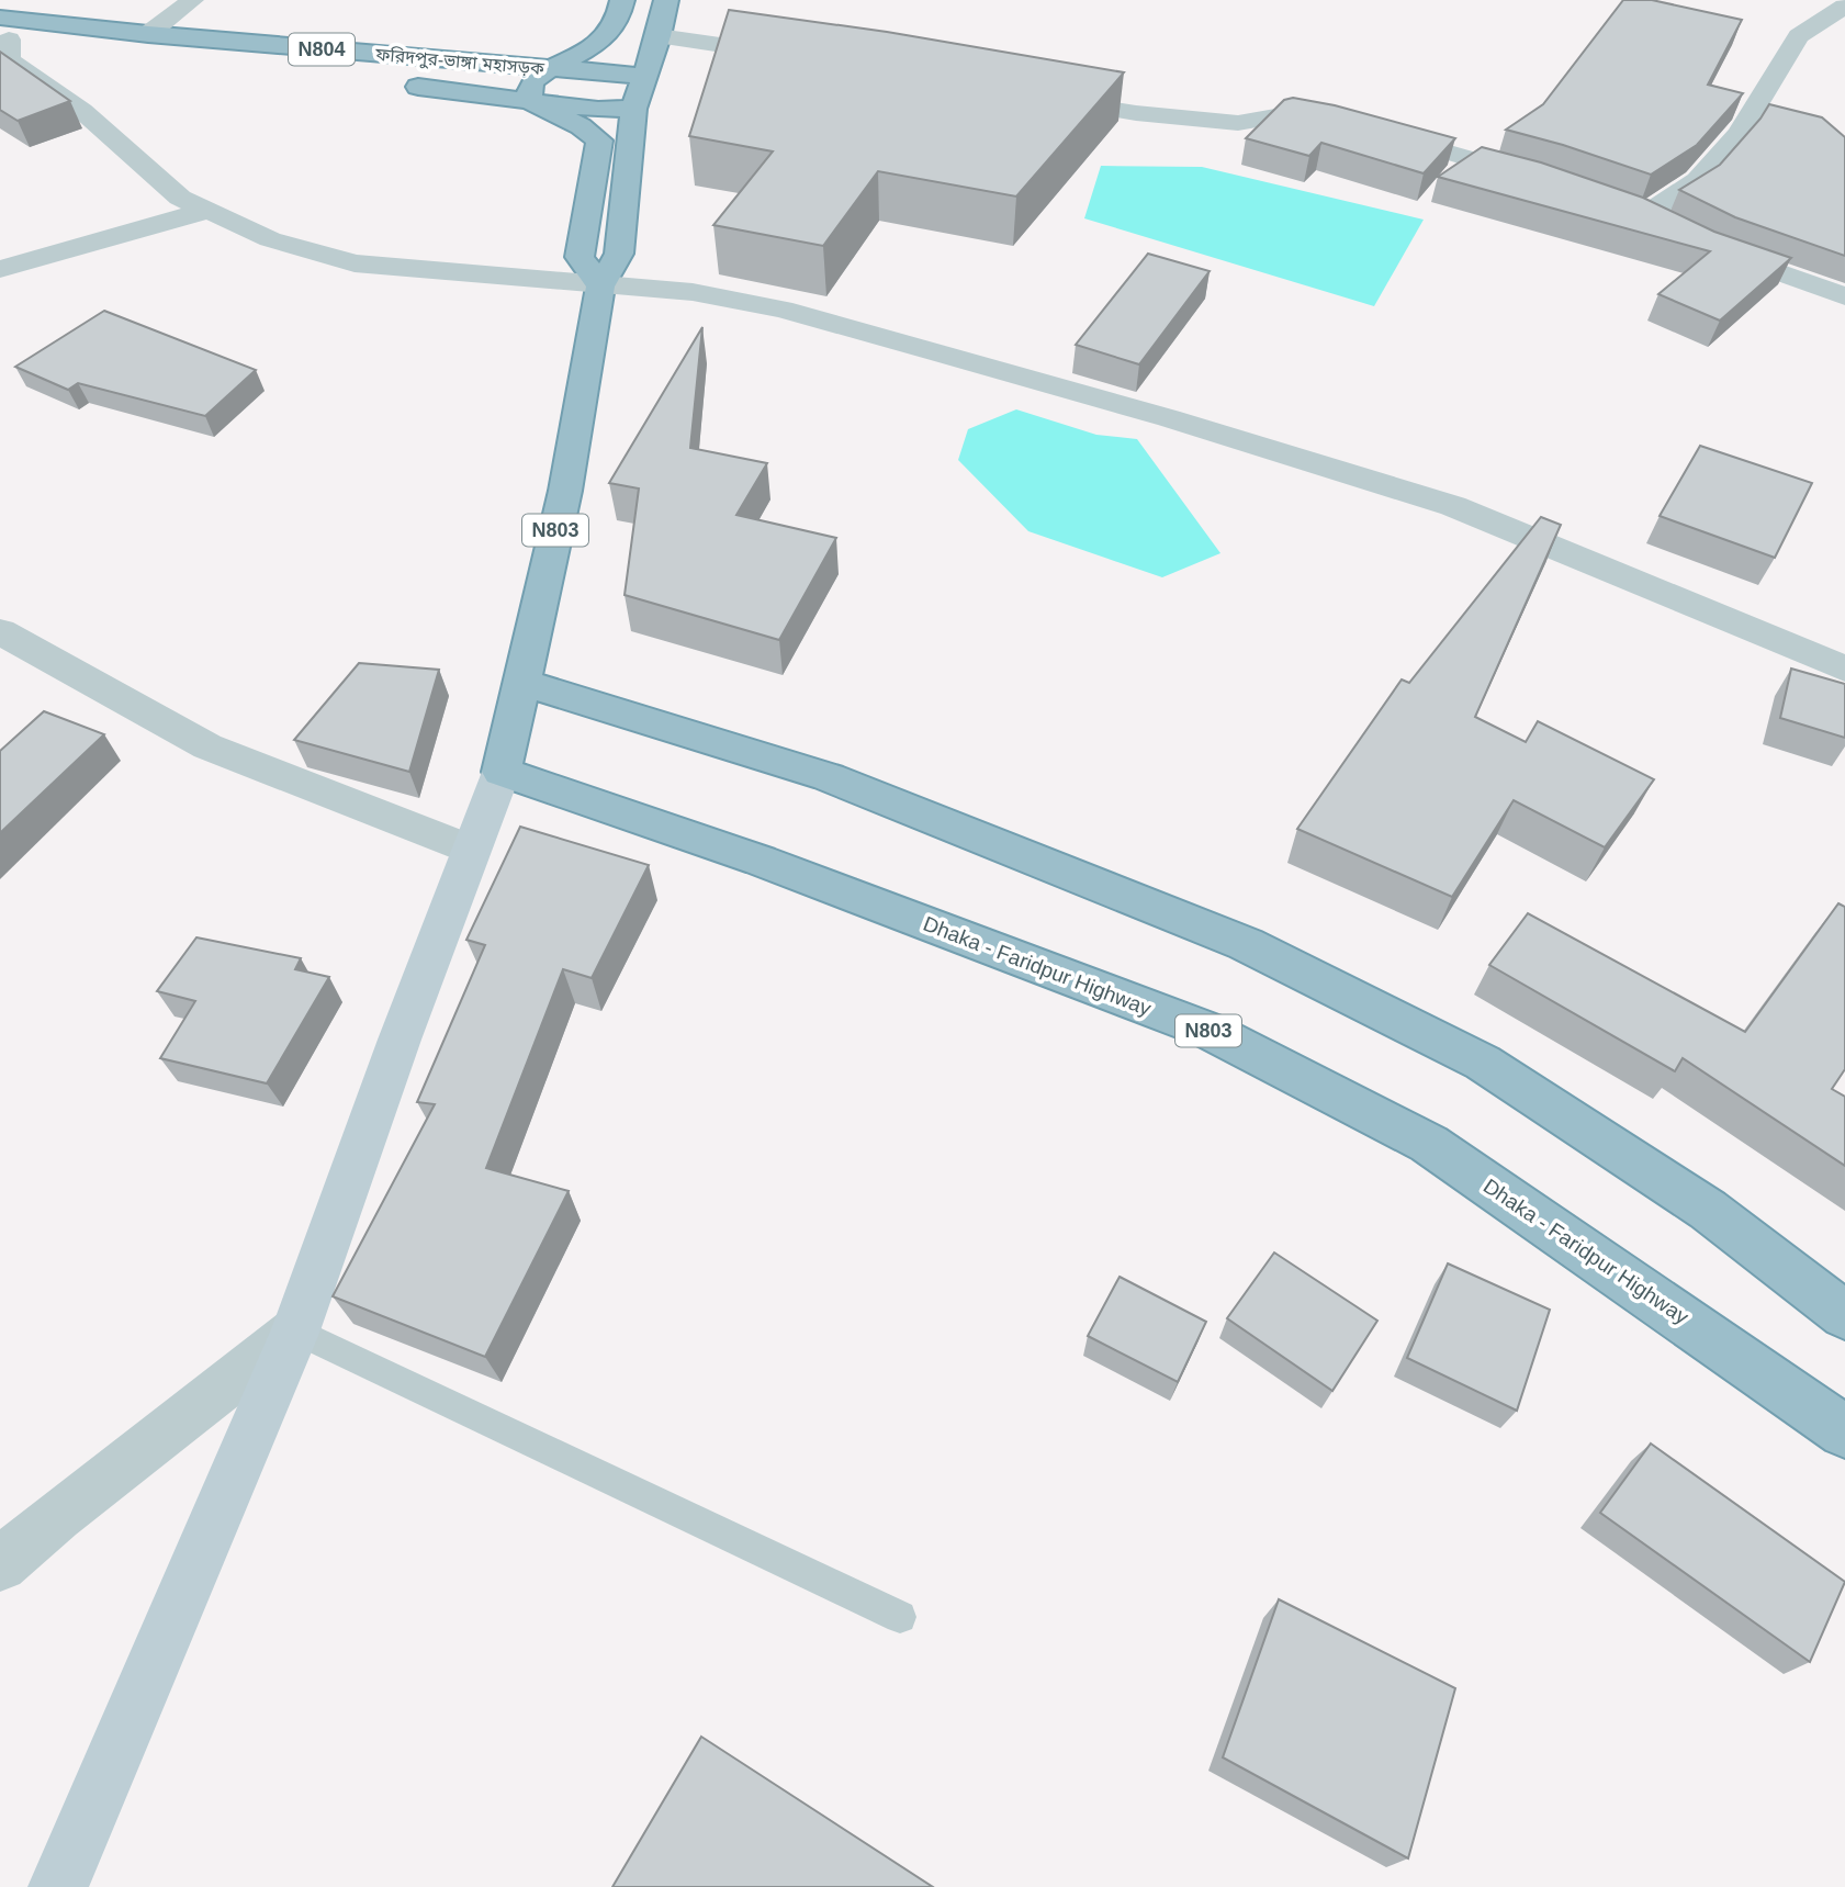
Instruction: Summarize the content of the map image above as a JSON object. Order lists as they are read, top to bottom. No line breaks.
{"streets":{"highway":["N804","ফরিদপুর-ভাঙ্গা মহাসড়ক","N803","Dhaka - Faridpur Highway"]},"crossings":[["ফরিদপুর-ভাঙ্গা মহাসড়ক","N803"],["N803","Dhaka - Faridpur Highway"]]}
